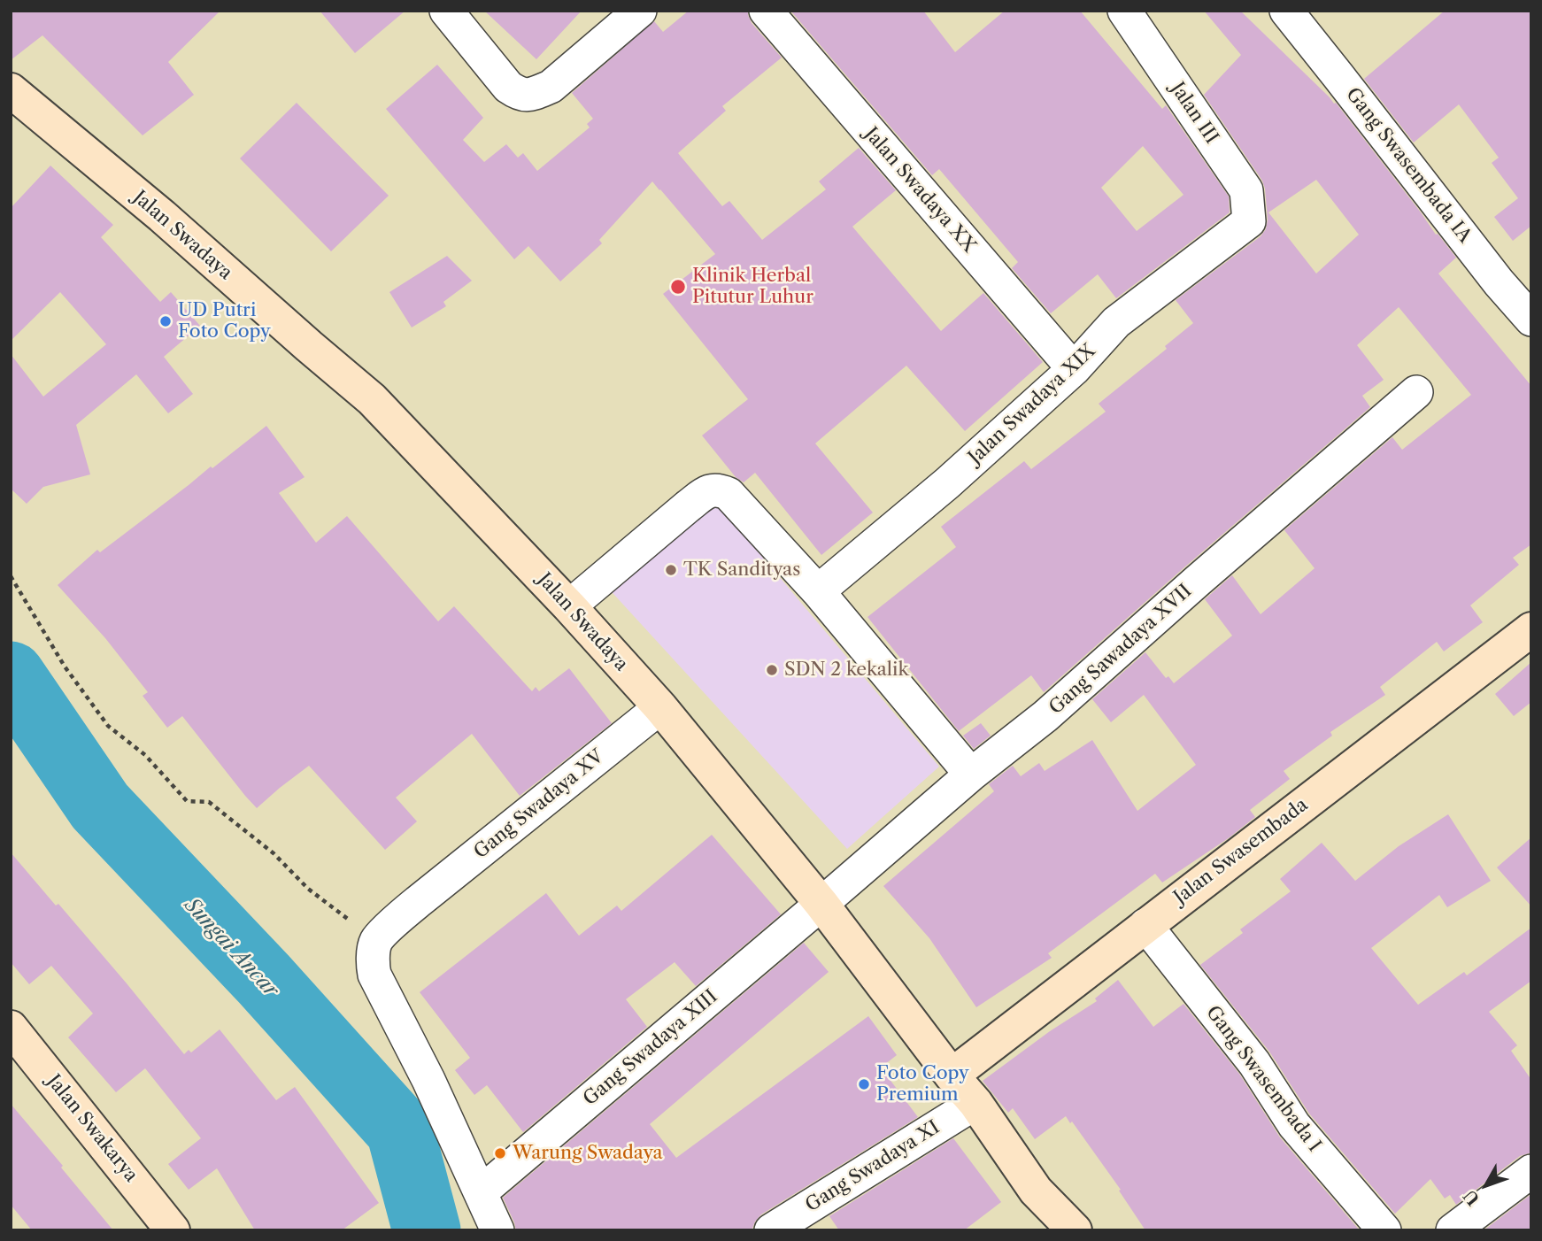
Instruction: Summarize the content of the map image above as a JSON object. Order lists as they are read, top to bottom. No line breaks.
{"streets":{"street":["Jalan III","Gang Swasembada IA","Jalan Swadaya XX","Jalan Swadaya","Jalan Swadaya XIX","Gang Sawadaya XVII","Gang Swadaya XV","Jalan Swasembada","Gang Swadaya XIII","Gang Swasembada I","Jalan Swakarya","Gang Swadaya XI"]},"crossings":[["Jalan III","Jalan Swadaya XIX"],["Jalan Swadaya XX","Jalan Swadaya XIX"],["Jalan Swadaya","Gang Sawadaya XVII"],["Jalan Swadaya","Gang Swadaya XV"],["Jalan Swadaya","Jalan Swasembada"],["Jalan Swadaya","Gang Swadaya XIII"],["Jalan Swadaya","Gang Swadaya XI"],["Gang Sawadaya XVII","Gang Swadaya XIII"],["Jalan Swasembada","Gang Swasembada I"]],"water":["Sungai Ancar"],"places":["Klinik Herbal Pitutur Luhur","UD Putri Foto Copy","TK Sandityas","SDN 2 kekalik","Foto Copy Premium","Warung Swadaya"],"north":"bottom left"}
